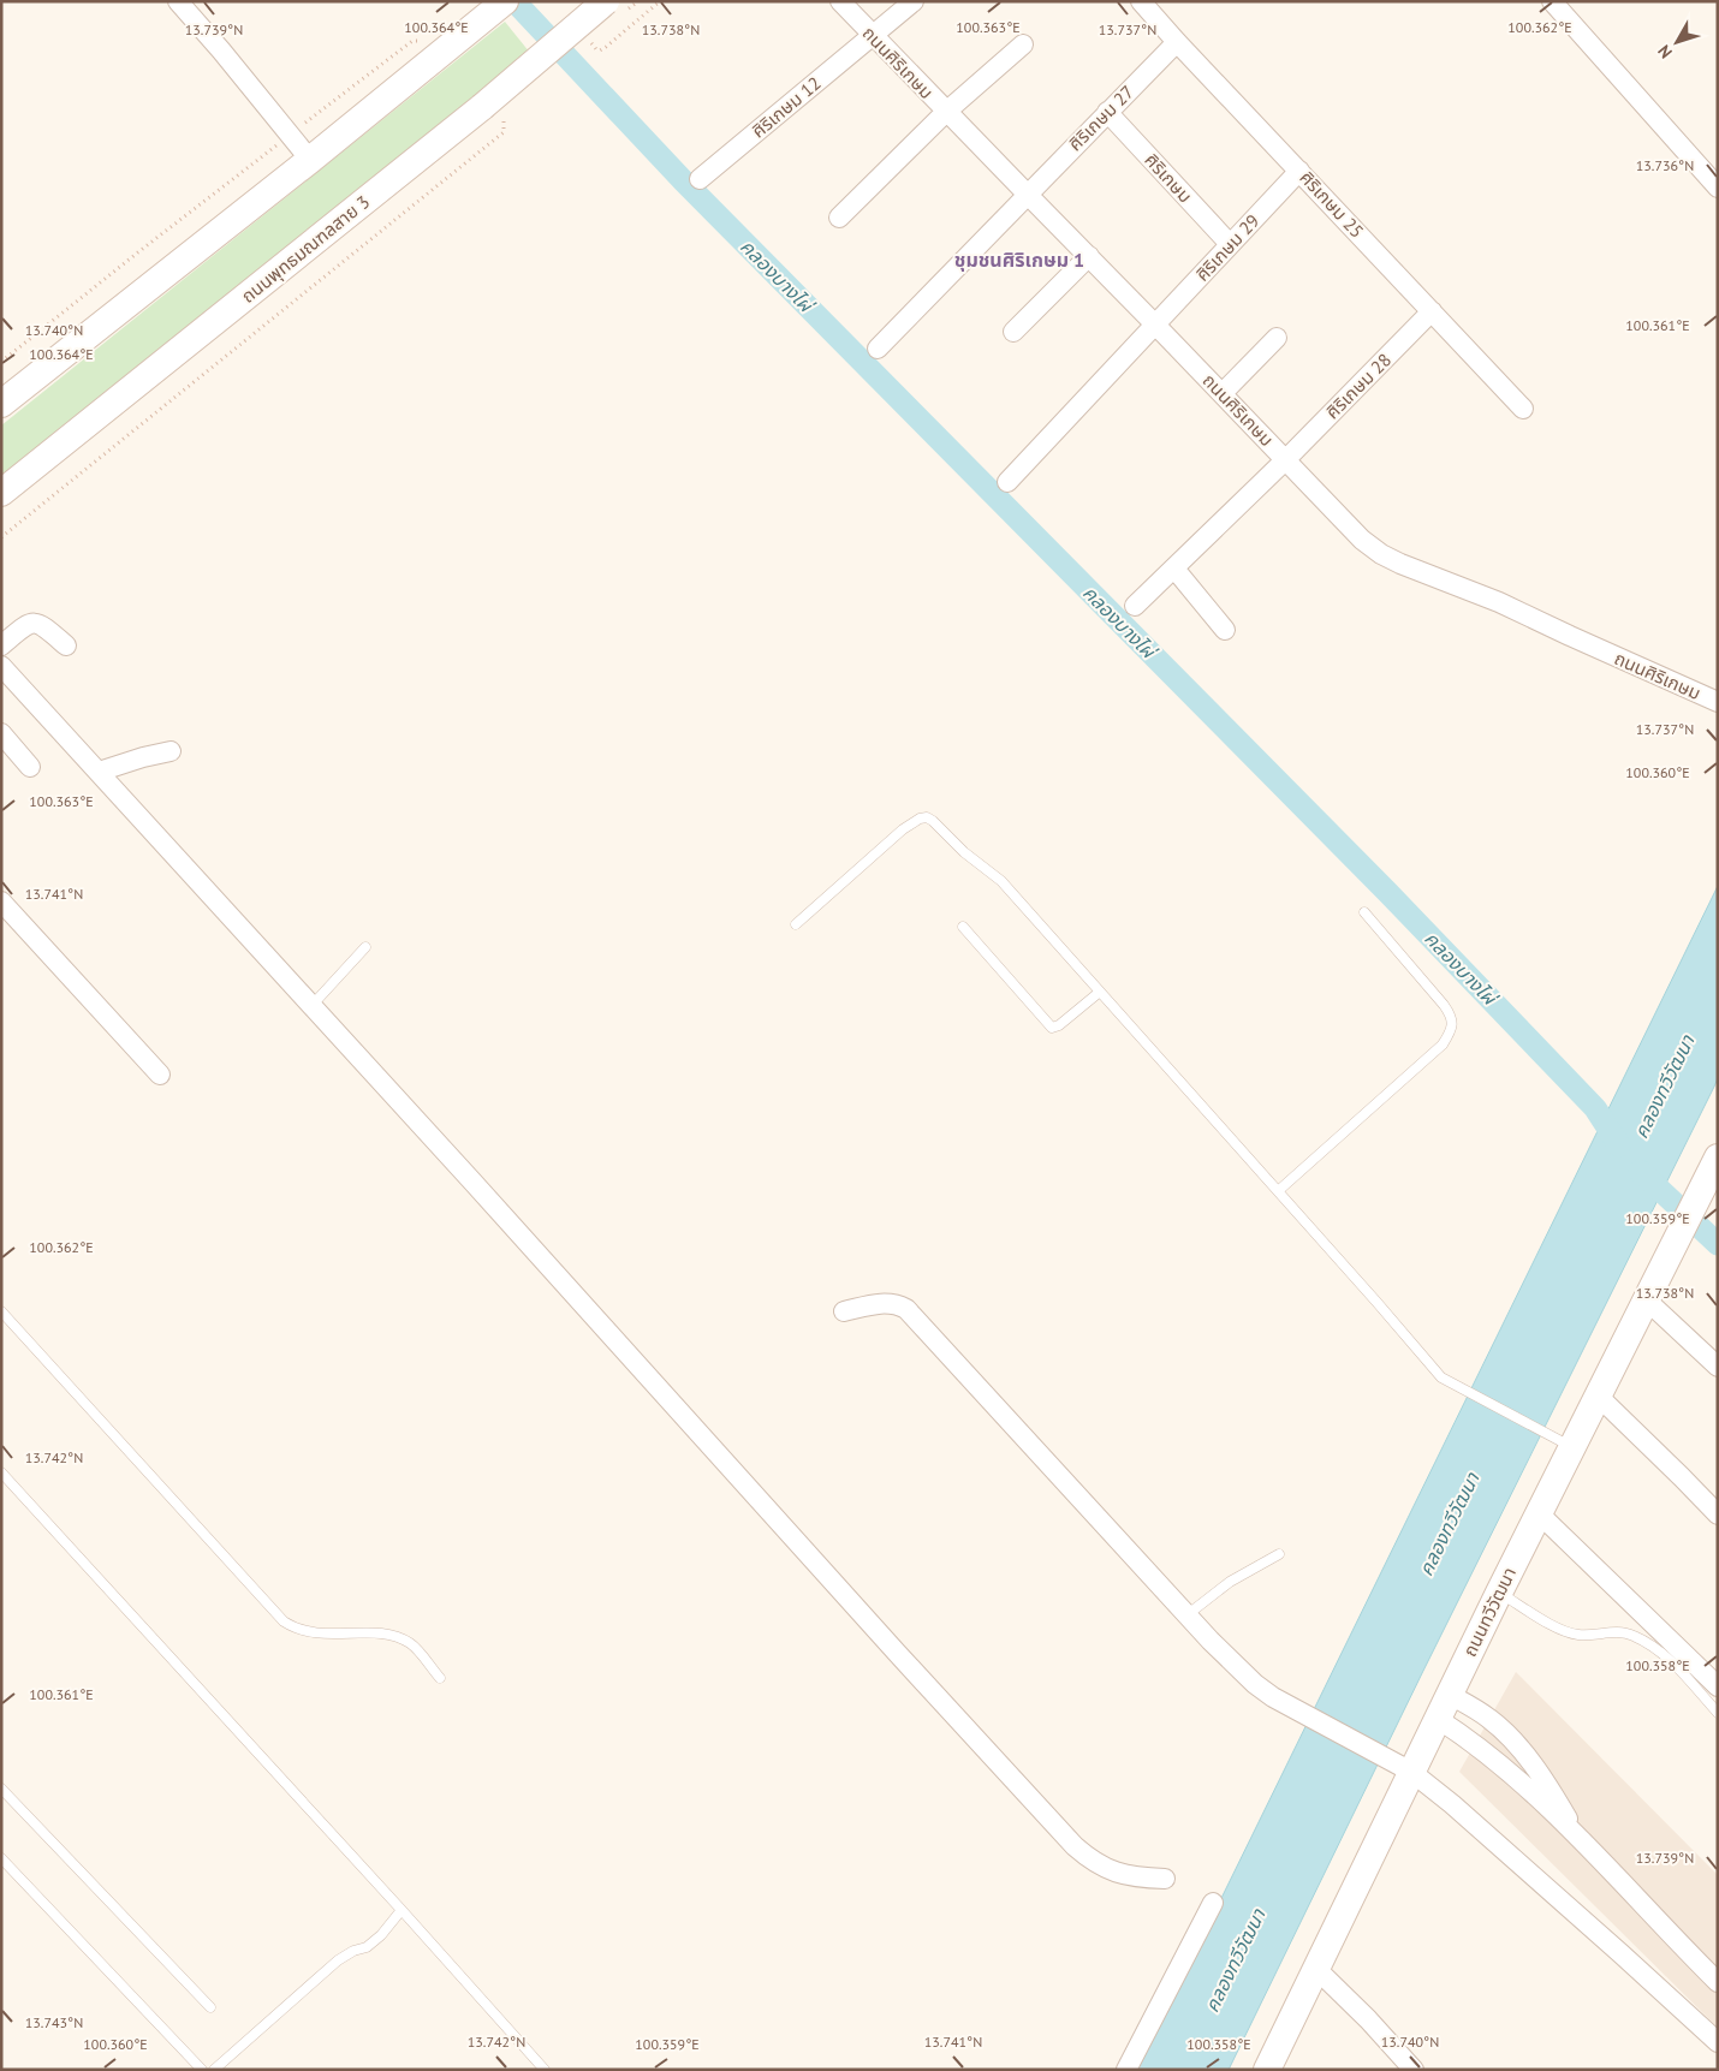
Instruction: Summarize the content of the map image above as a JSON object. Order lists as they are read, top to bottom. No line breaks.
{"streets":{"main road":["ถนนพุทธมณฑลสาย 3","ถนนทวีวัฒนา"],"street":["ถนนศิริเกษม","ศิริเกษม 12","ศิริเกษม 27","ศิริเกษม","ศิริเกษม 25","ศิริเกษม 29","ศิริเกษม 28"]},"crossings":[["ถนนศิริเกษม","ศิริเกษม 12"],["ถนนศิริเกษม","ศิริเกษม 27"],["ถนนศิริเกษม","ศิริเกษม 29"],["ถนนศิริเกษม","ศิริเกษม 28"],["ศิริเกษม 27","ศิริเกษม"],["ศิริเกษม 27","ศิริเกษม 25"],["ศิริเกษม","ศิริเกษม 29"],["ศิริเกษม 25","ศิริเกษม 29"],["ศิริเกษม 25","ศิริเกษม 28"]],"districts":["ชุมชนศิริเกษม 1"],"water":["คลองบางไผ่","คลองทวีวัฒนา"],"north":"bottom left","coordinates":["100.364°E","100.363°E","100.362°E","13.739°N","13.738°N","13.737°N","13.736°N","100.361°E","13.740°N","100.360°E","13.741°N","100.359°E","13.742°N","100.358°E","13.743°N"]}
